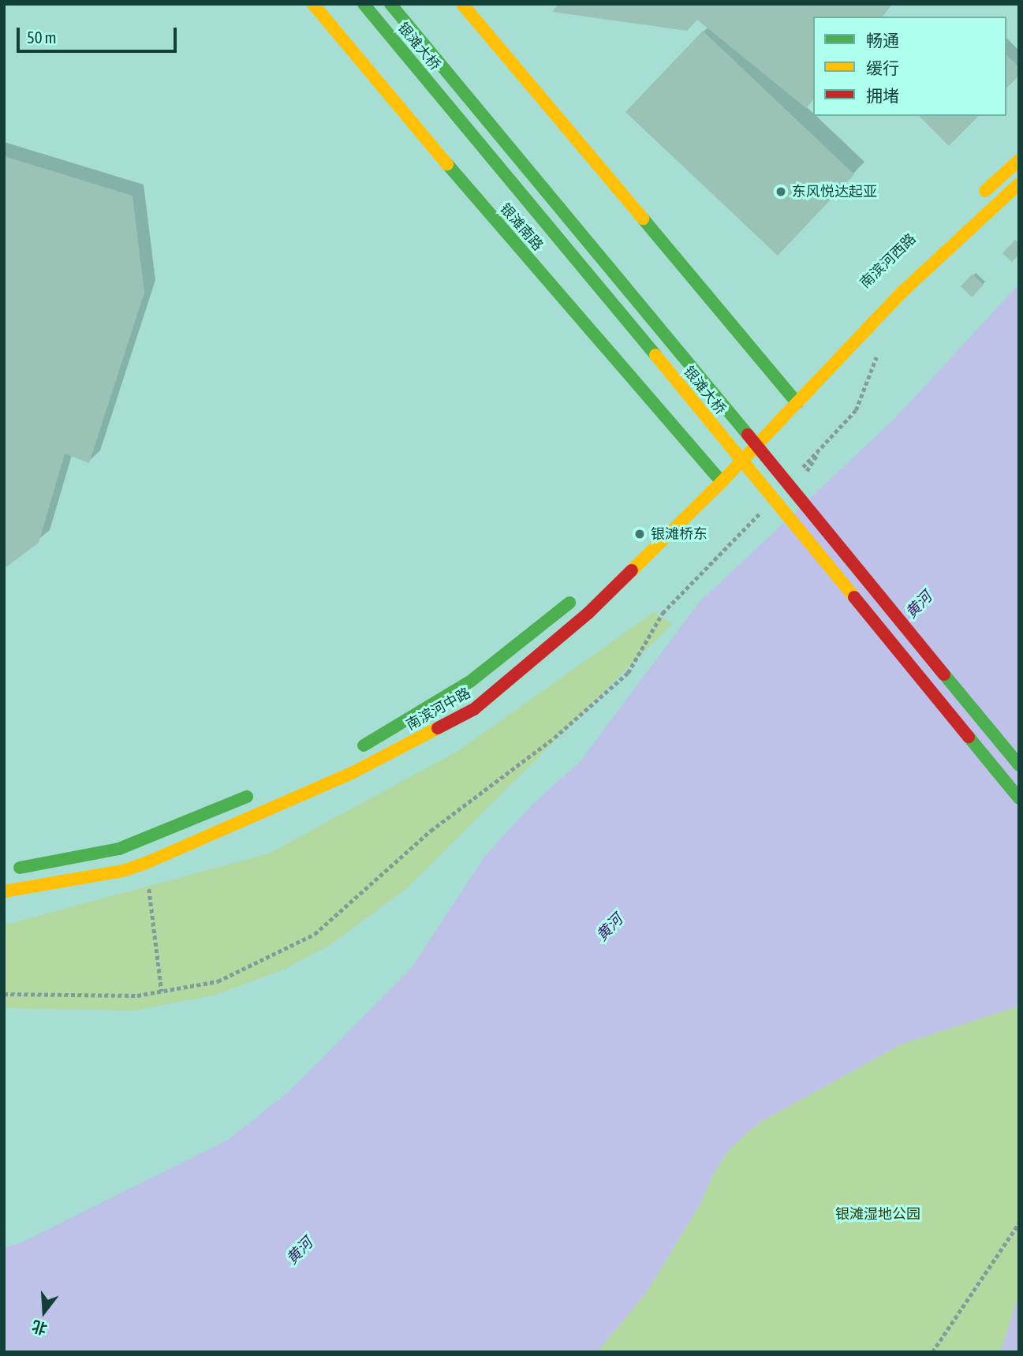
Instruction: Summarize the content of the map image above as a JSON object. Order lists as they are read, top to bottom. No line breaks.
{"streets":{"main road":["银滩大桥","银滩南路","南滨河中路"]},"crossings":[["银滩南路","南滨河中路"]],"water":["黄河"],"parks":["银滩湿地公园"],"places":["东风悦达起亚","银滩桥东"],"legend":["畅通","缓行","拥堵"],"scale_bar":"50 m","north":"bottom"}
